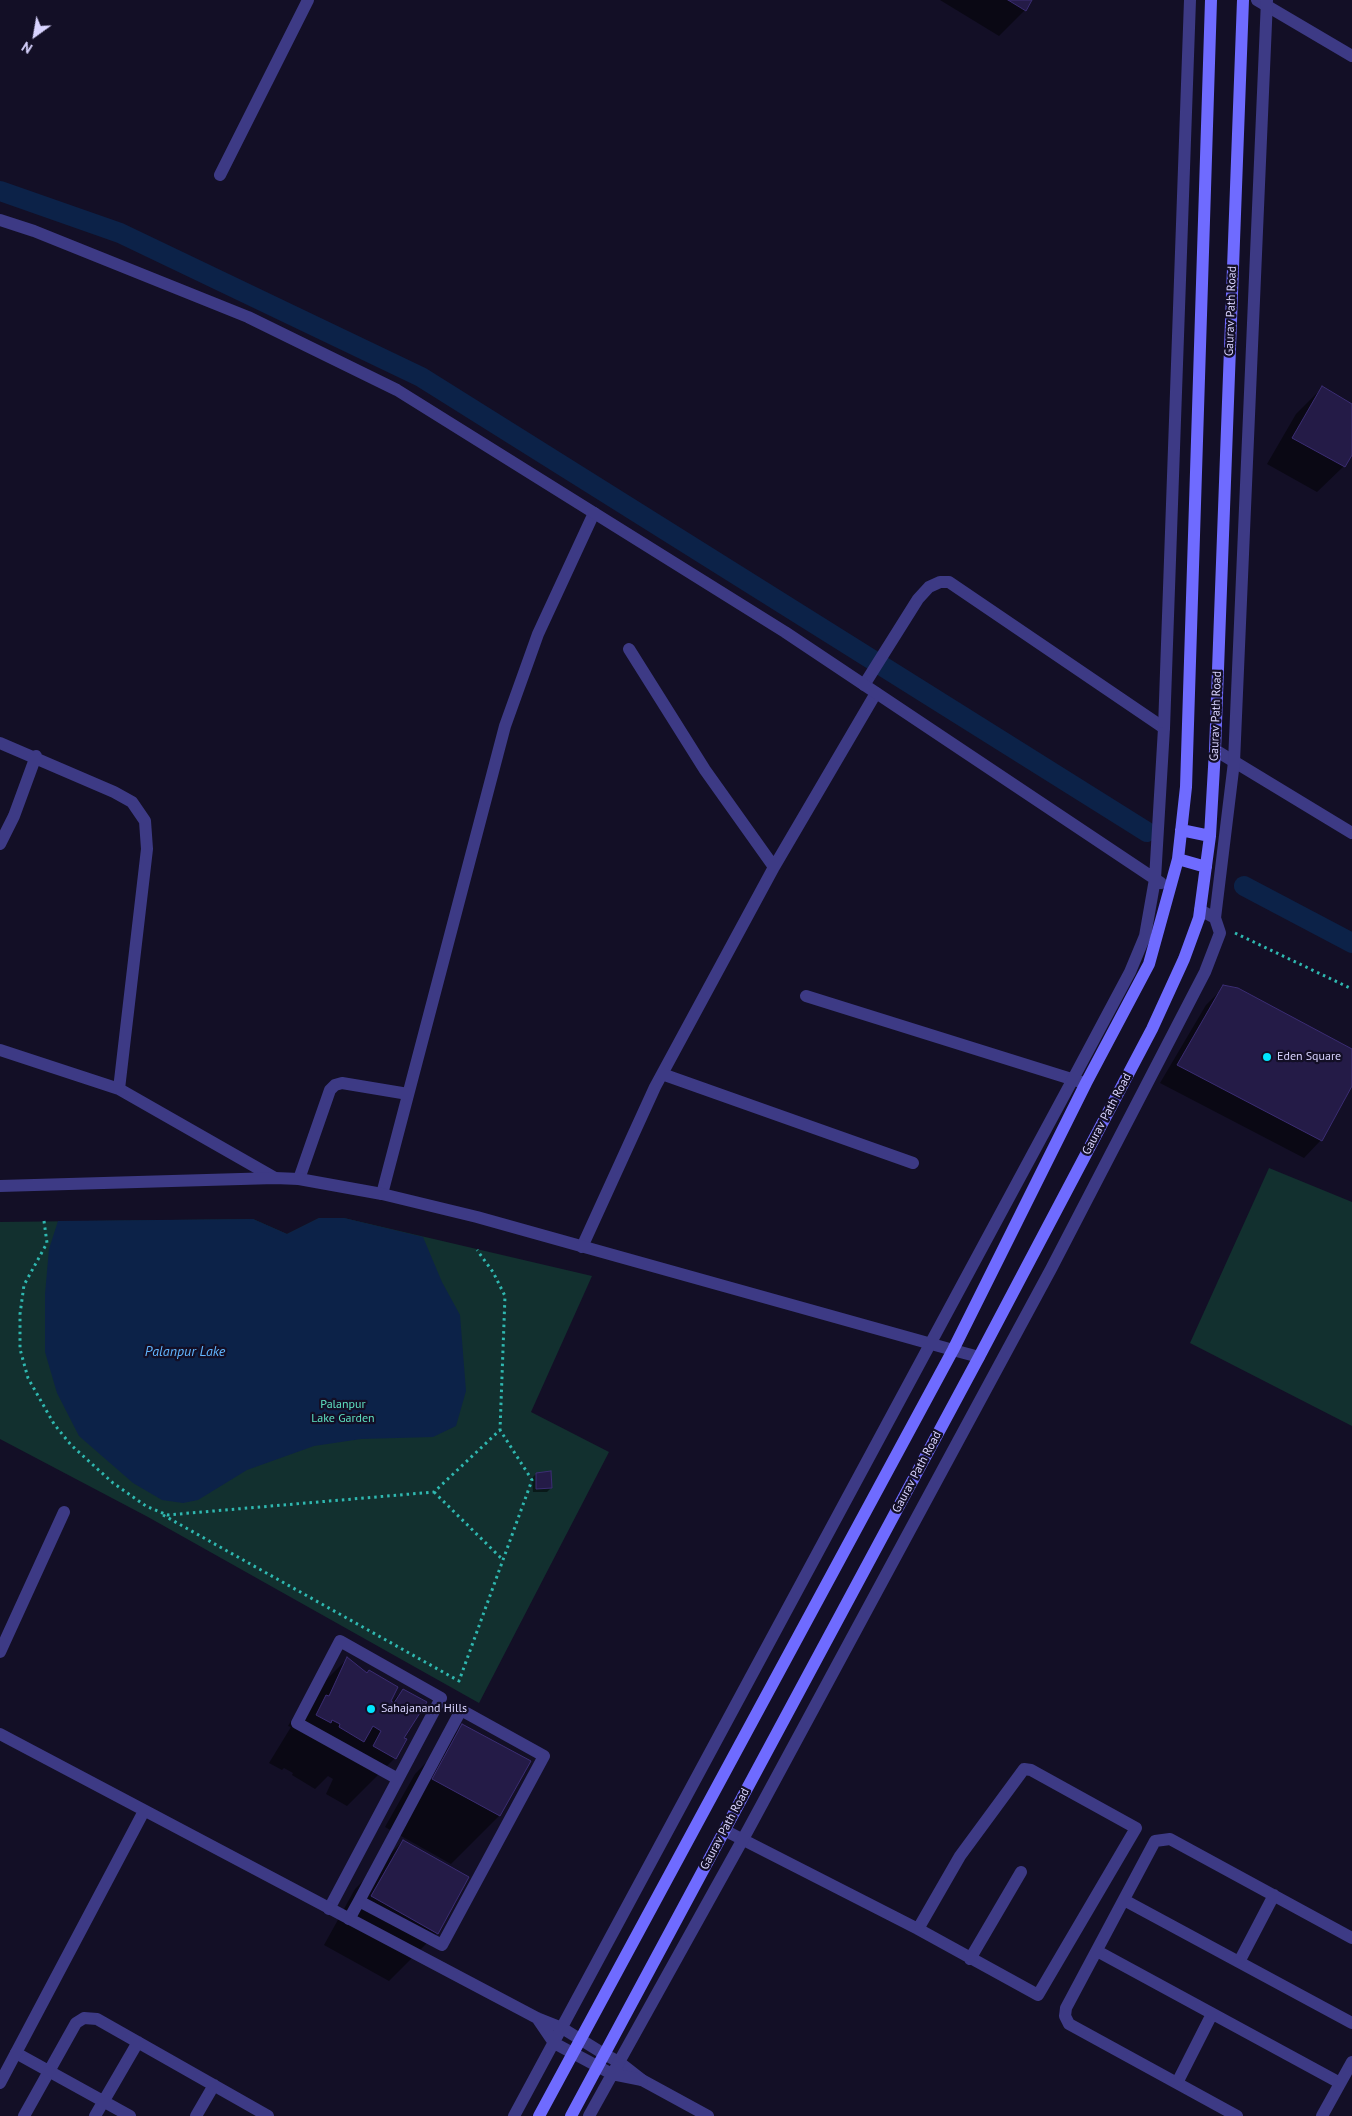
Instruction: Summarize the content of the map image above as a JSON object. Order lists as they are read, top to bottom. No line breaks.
{"streets":{"main road":["Gaurav Path Road"]},"water":["Palanpur Lake"],"parks":["Palanpur Lake Garden"],"places":["Eden Square","Sahajanand Hills"],"north":"bottom left"}
